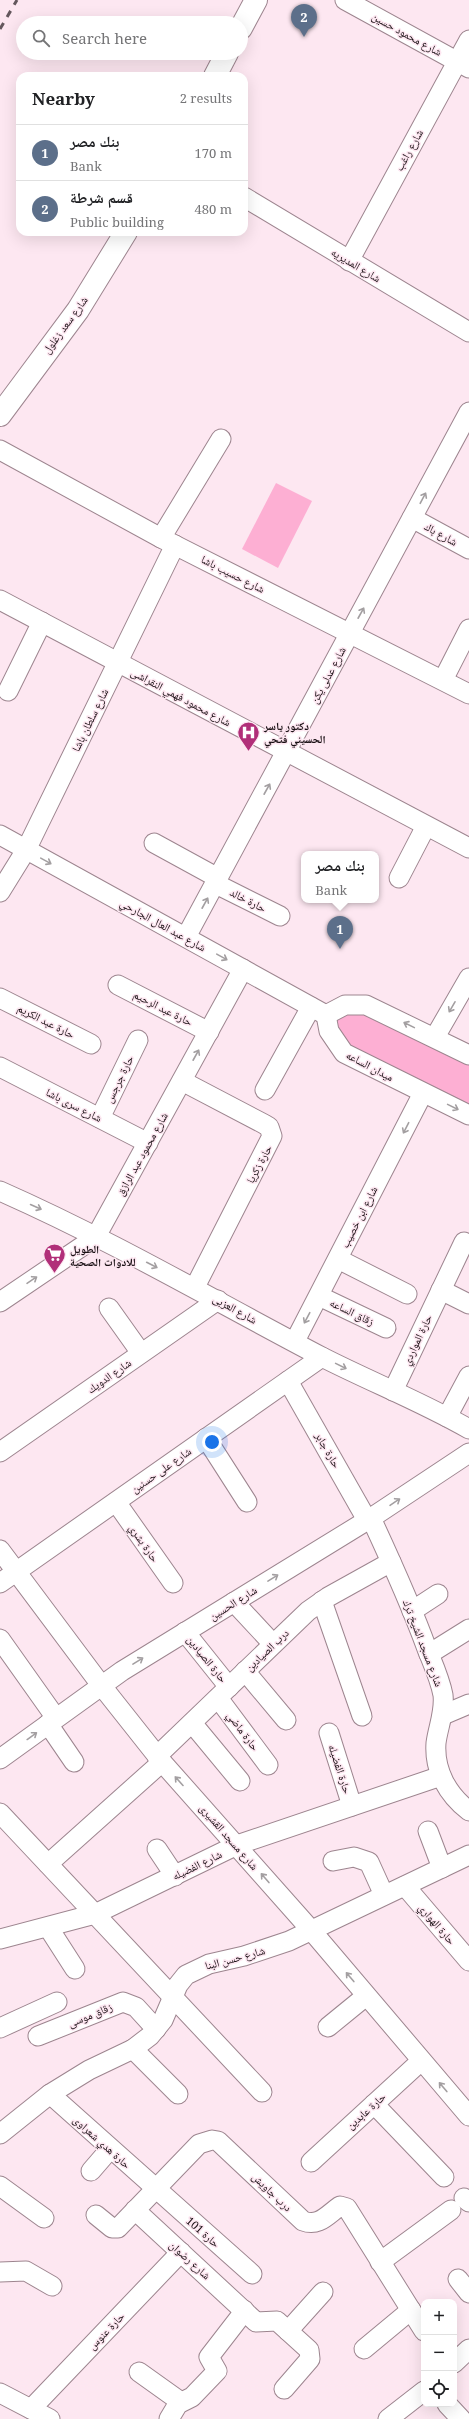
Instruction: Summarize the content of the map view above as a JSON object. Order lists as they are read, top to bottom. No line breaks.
{"streets":{"main road":["شارع سعد زغلول"],"street":["شارع محمود حسين","شارع راغب","شارع المديريه","شارع باك","شارع حسيب باشا","شارع عدلى يكن","شارع محمود فهمي النقراشى","شارع سلطان باشا","حارة خالد","شارع عبد العال الجارحي","حارة عبد الرحيم","حارة عبد الكريم","ميدان الساعه","حارة جرجس","شارع سرى باشا","شارع محمود عبد الرازق","حارة زكريا","شارع ابن خصيب","شارع العزبى","زقاق الساعه","حارة المواردي","شارع الدويك","حارة جابر","شارع على حسنين","حارة بشري","شارع الحسين","شارع مسجد الشيخ ترك","درب الصيادين","حارة الصيادين","حارة ماضي","حارة الفضيله","شارع مسجد القشيرى","شارع الفضيله","حارة الهواري","شارع حسن البنا","زقاق موسى","حارة عابدين","حارة هدي شعراوى","درب جاويش","حارة 101","شارع رضوان","حارة عنوس"]},"crossings":[["شارع محمود حسين","شارع راغب"],["شارع راغب","شارع المديريه"],["شارع باك","شارع عدلى يكن"],["شارع حسيب باشا","شارع عدلى يكن"],["شارع حسيب باشا","شارع سلطان باشا"],["شارع عدلى يكن","شارع محمود فهمي النقراشى"],["شارع عدلى يكن","حارة خالد"],["شارع عدلى يكن","شارع عبد العال الجارحي"],["شارع محمود فهمي النقراشى","شارع سلطان باشا"],["شارع سلطان باشا","شارع عبد العال الجارحي"],["شارع عبد العال الجارحي","ميدان الساعه"],["شارع عبد العال الجارحي","شارع محمود عبد الرازق"],["حارة عبد الرحيم","شارع محمود عبد الرازق"],["ميدان الساعه","شارع ابن خصيب"],["حارة جرجس","شارع سرى باشا"],["شارع سرى باشا","شارع محمود عبد الرازق"],["شارع محمود عبد الرازق","حارة زكريا"],["شارع محمود عبد الرازق","شارع العزبى"],["حارة زكريا","شارع العزبى"],["شارع ابن خصيب","شارع العزبى"],["شارع ابن خصيب","زقاق الساعه"],["شارع العزبى","حارة المواردي"],["شارع العزبى","شارع الدويك"],["شارع العزبى","شارع على حسنين"],["حارة جابر","شارع على حسنين"],["حارة جابر","شارع الحسين"],["حارة جابر","شارع مسجد الشيخ ترك"],["شارع على حسنين","حارة بشري"],["شارع على حسنين","شارع مسجد القشيرى"],["شارع الحسين","شارع مسجد الشيخ ترك"],["شارع الحسين","حارة الصيادين"],["شارع الحسين","شارع مسجد القشيرى"],["شارع مسجد الشيخ ترك","درب الصيادين"],["شارع مسجد الشيخ ترك","شارع الفضيله"],["درب الصيادين","حارة الصيادين"],["درب الصيادين","حارة ماضي"],["درب الصيادين","شارع مسجد القشيرى"],["حارة الصيادين","حارة ماضي"],["حارة الفضيله","شارع الفضيله"],["شارع مسجد القشيرى","شارع الفضيله"],["شارع مسجد القشيرى","شارع حسن البنا"],["شارع مسجد القشيرى","حارة عابدين"],["حارة الهواري","شارع حسن البنا"],["شارع حسن البنا","زقاق موسى"],["شارع حسن البنا","حارة هدي شعراوى"],["حارة هدي شعراوى","درب جاويش"],["حارة هدي شعراوى","حارة 101"],["درب جاويش","حارة 101"],["درب جاويش","شارع رضوان"],["شارع رضوان","حارة عنوس"]],"one_way":["شارع عدلى يكن","شارع عبد العال الجارحي","شارع محمود عبد الرازق","شارع العزبى","شارع الحسين"],"places":{"hospital":["دكتور ياسر الحسيني فتحي"],"supermarket":["الطويل للادوات الصحية"]},"page":{"pins":["2","1"],"search":"Search here","heading":["Nearby","2 results"],"list":[{"mark":"1","name":"بنك مصر","note":"Bank","value":"170 m"},{"mark":"2","name":"قسم شرطة","note":"Public building","value":"480 m"}],"popup":["بنك مصر","Bank"],"map_buttons":["+","−"]}}
